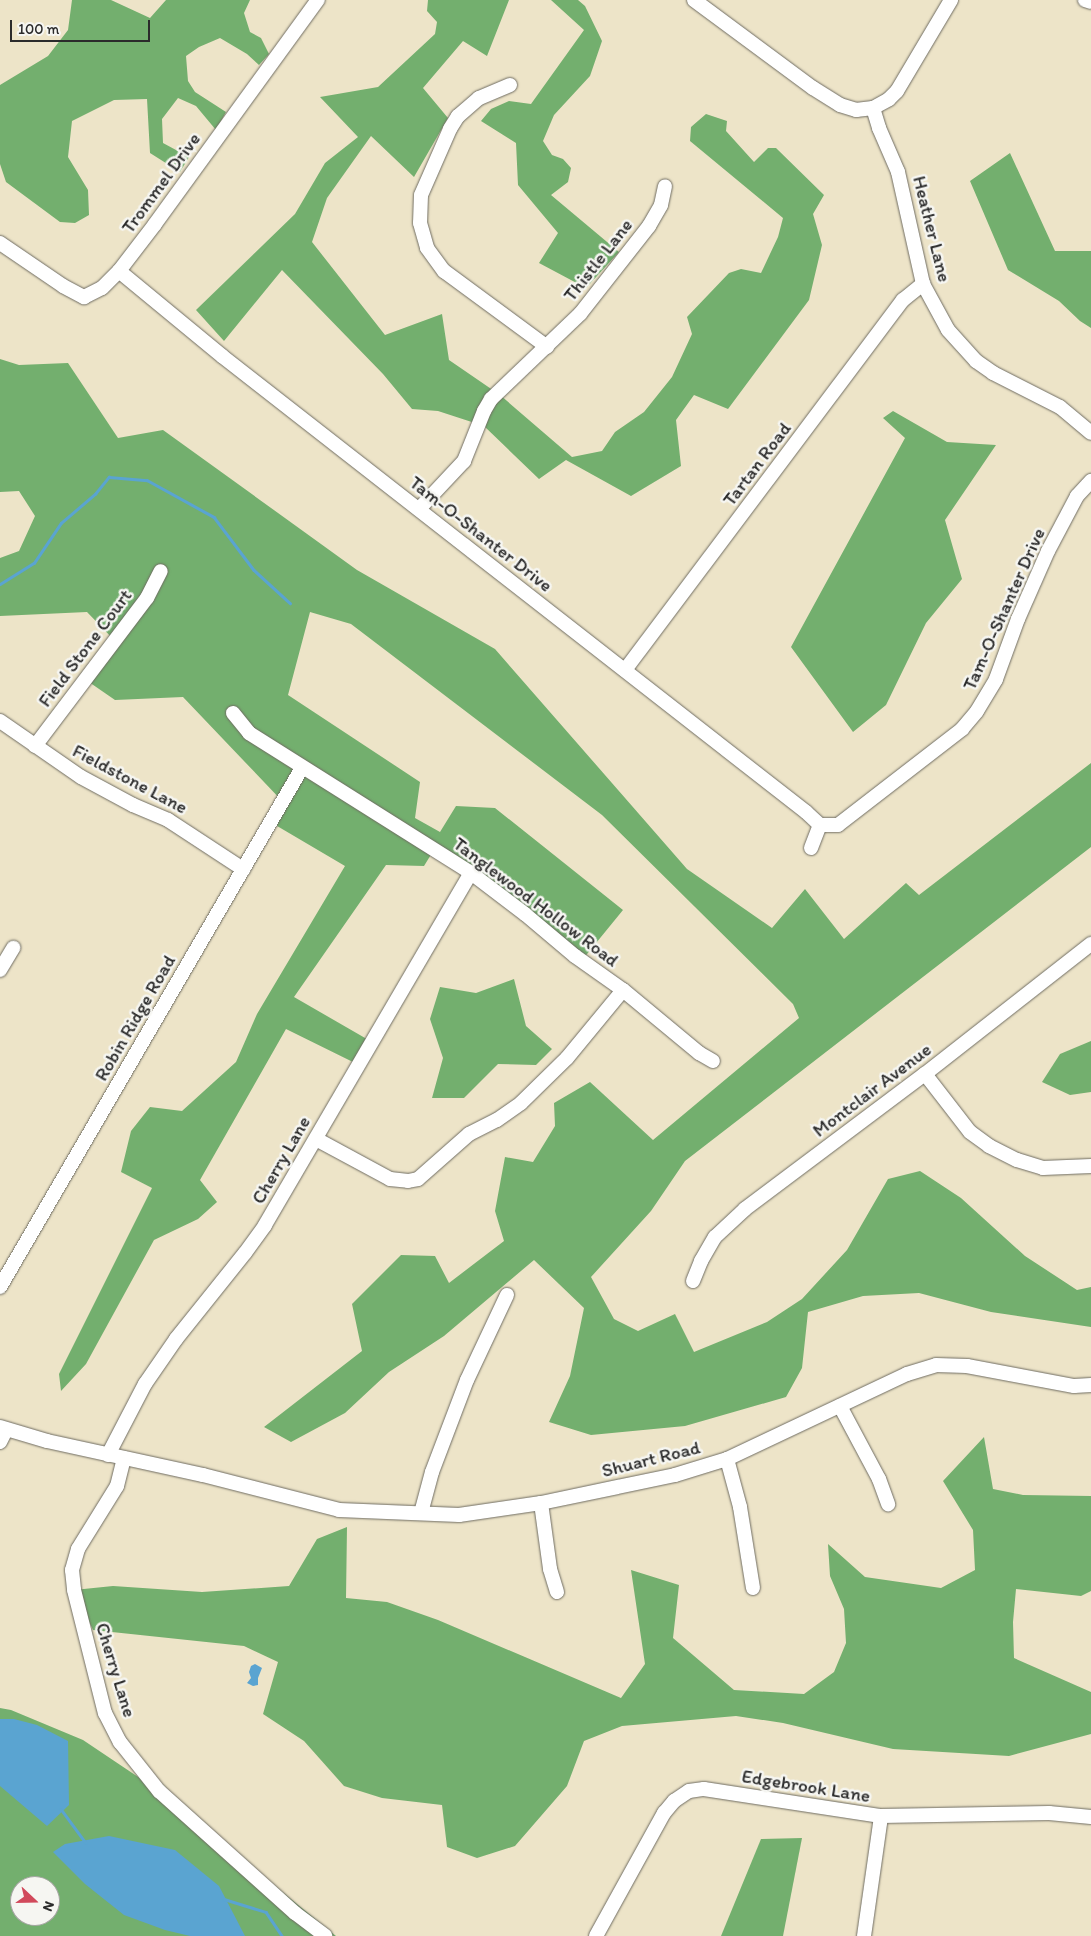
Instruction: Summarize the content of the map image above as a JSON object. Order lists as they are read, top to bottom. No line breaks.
{"streets":{"street":["Trommel Drive","Heather Lane","Thistle Lane","Tartan Road","Tam-O-Shanter Drive","Field Stone Court","Fieldstone Lane","Tanglewood Hollow Road","Robin Ridge Road","Montclair Avenue","Cherry Lane","Shuart Road","Edgebrook Lane"]},"crossings":[["Trommel Drive","Tam-O-Shanter Drive"],["Heather Lane","Tartan Road"],["Thistle Lane","Tam-O-Shanter Drive"],["Tartan Road","Tam-O-Shanter Drive"],["Field Stone Court","Fieldstone Lane"],["Fieldstone Lane","Robin Ridge Road"],["Tanglewood Hollow Road","Robin Ridge Road"],["Tanglewood Hollow Road","Cherry Lane"],["Cherry Lane","Shuart Road"]],"scale_bar":"100 m","north":"right"}
